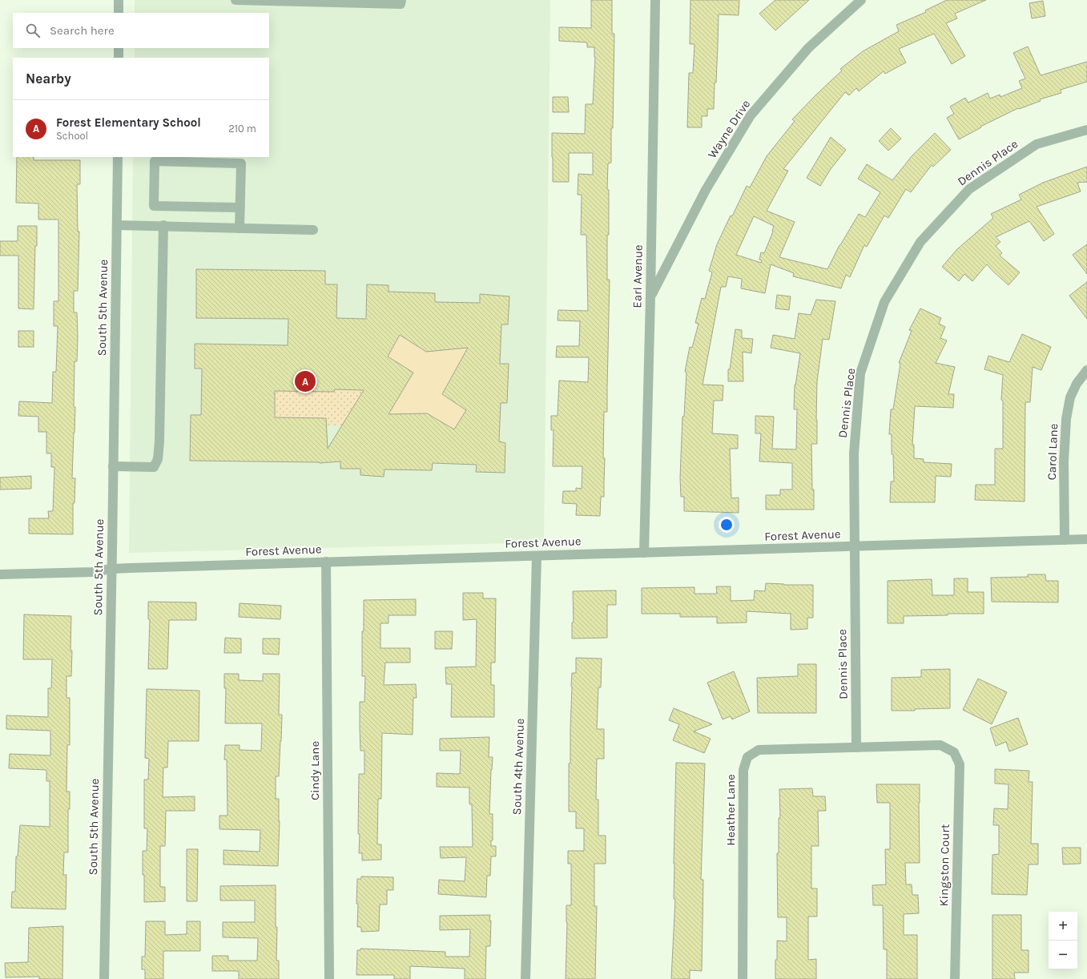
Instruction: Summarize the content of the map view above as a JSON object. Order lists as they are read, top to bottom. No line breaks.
{"streets":{"street":["Wayne Drive","Dennis Place","Earl Avenue","South 5th Avenue","Carol Lane","Forest Avenue","South 4th Avenue","Cindy Lane","Heather Lane","Kingston Court"]},"crossings":[["Wayne Drive","Earl Avenue"],["Dennis Place","Forest Avenue"],["Dennis Place","Heather Lane"],["Earl Avenue","Forest Avenue"],["South 5th Avenue","Forest Avenue"],["Carol Lane","Forest Avenue"],["Forest Avenue","South 4th Avenue"],["Forest Avenue","Cindy Lane"],["Heather Lane","Kingston Court"]],"page":{"search":"Search here","heading":"Nearby","list":[{"mark":"A","name":"Forest Elementary School","note":"School","value":"210 m"}],"pins":"A","map_buttons":["+","−"]}}
